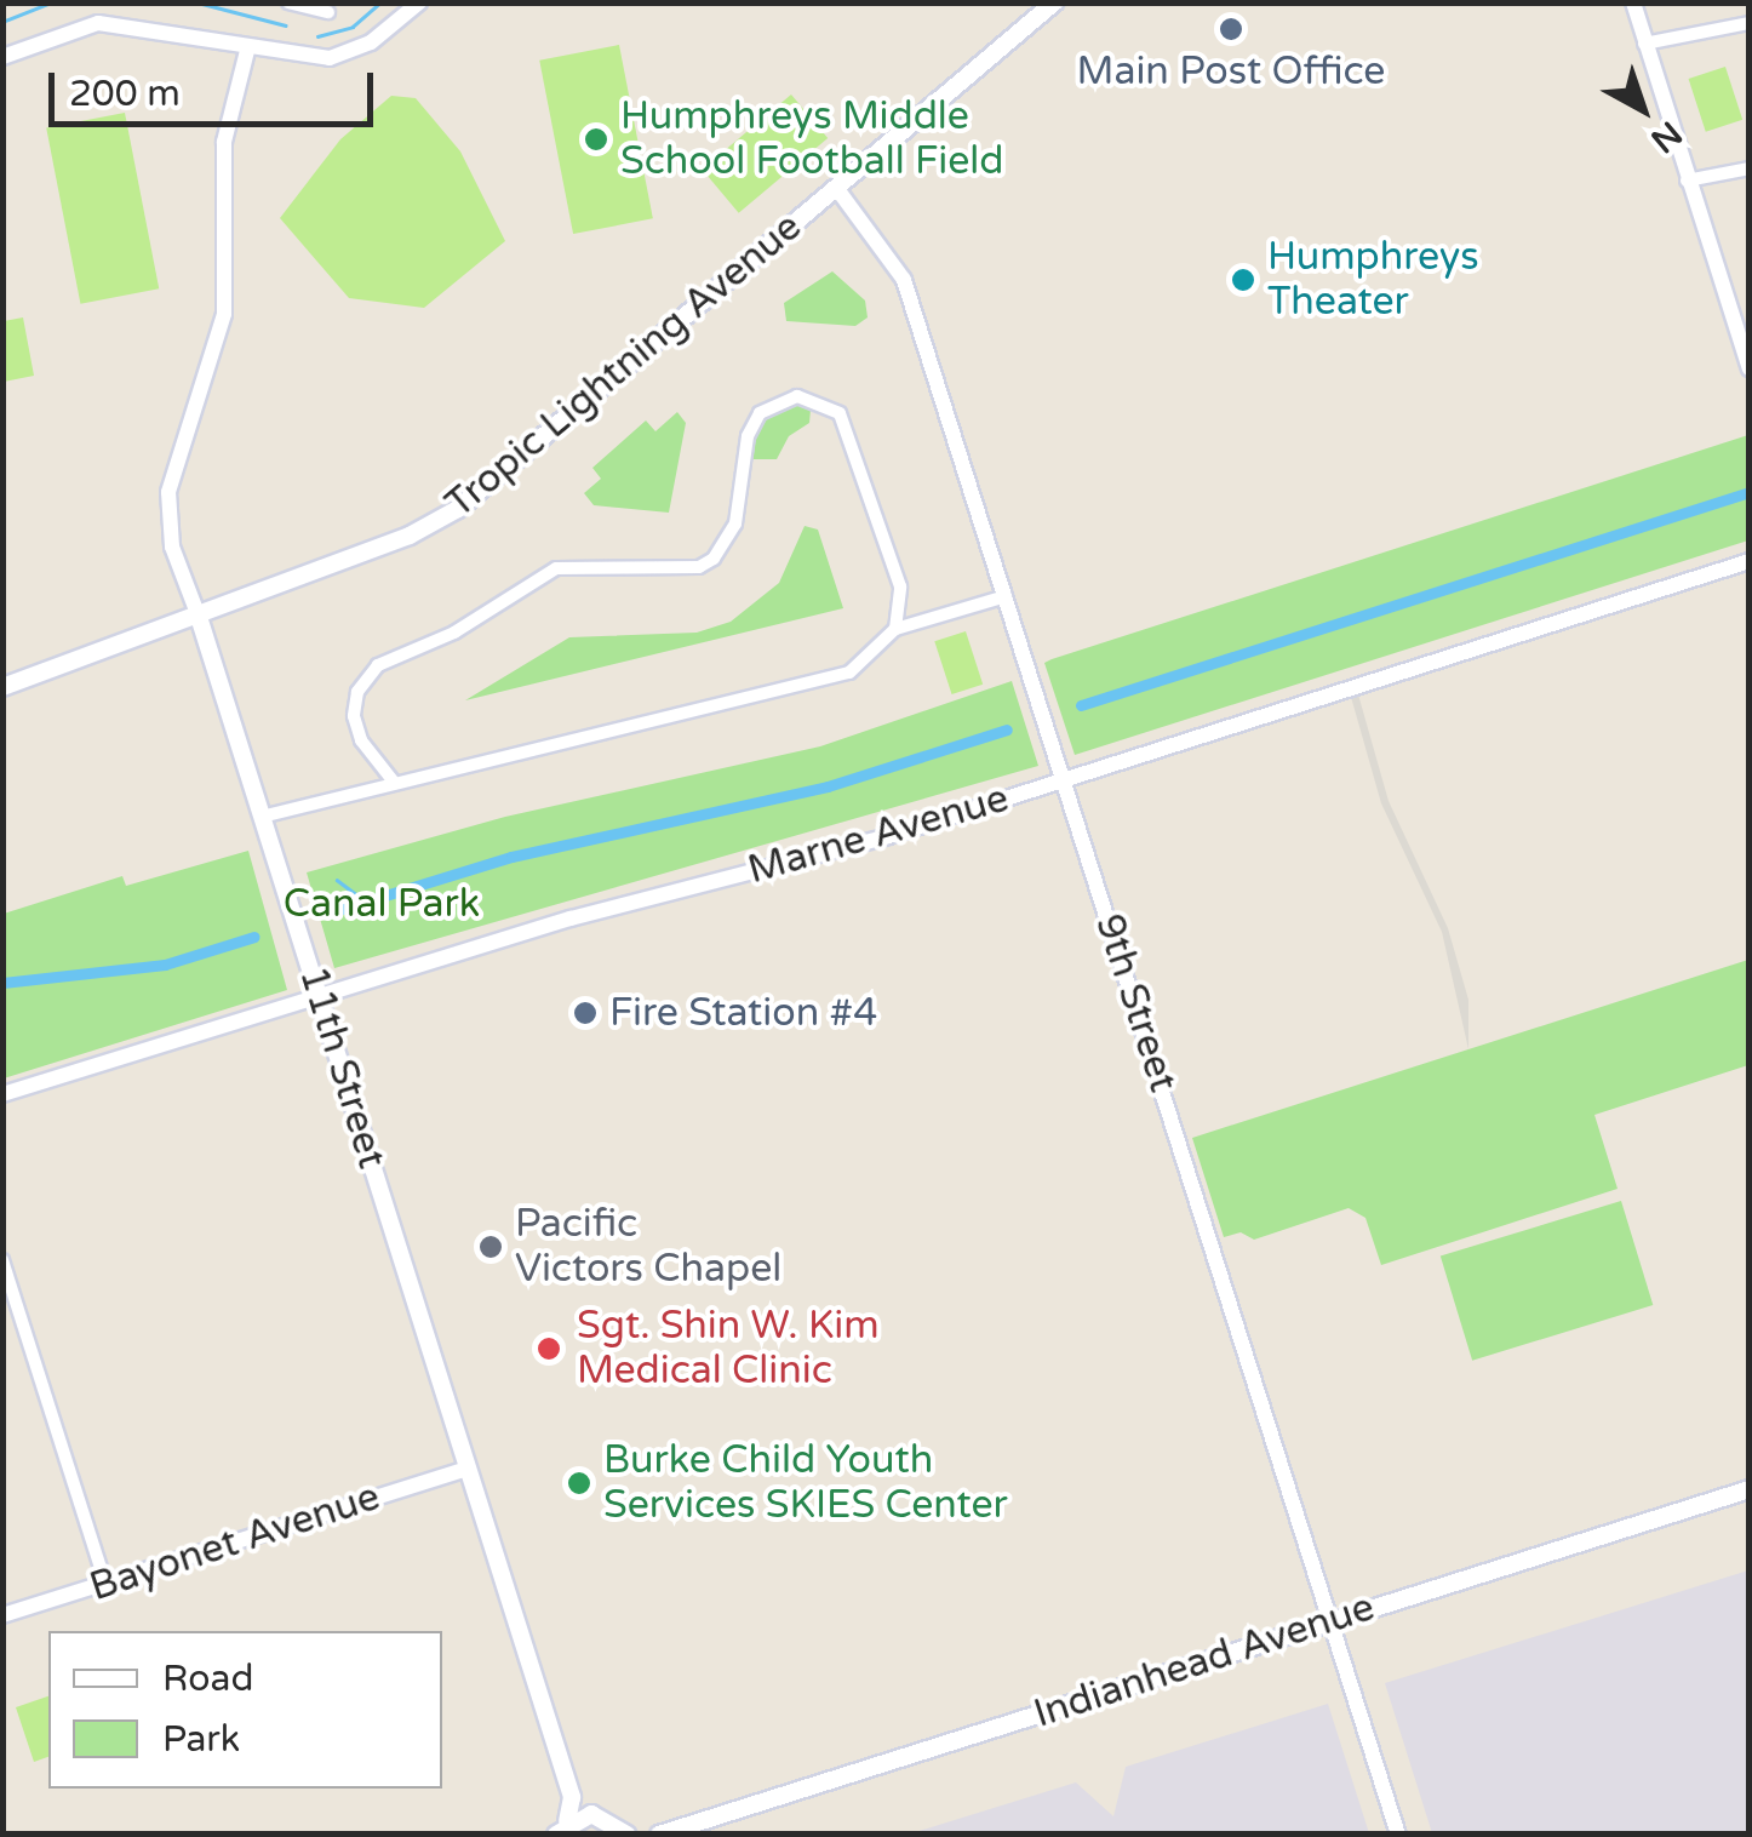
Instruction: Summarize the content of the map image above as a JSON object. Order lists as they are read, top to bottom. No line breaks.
{"streets":{"main road":["Tropic Lightning Avenue","11th Street","Indianhead Avenue"],"street":["Marne Avenue","9th Street","Bayonet Avenue"]},"crossings":[["Tropic Lightning Avenue","9th Street"],["Tropic Lightning Avenue","11th Street"],["Marne Avenue","9th Street"],["Marne Avenue","11th Street"],["9th Street","Indianhead Avenue"],["11th Street","Bayonet Avenue"]],"parks":["Canal Park"],"places":["Main Post Office","Humphreys Middle School Football Field","Humphreys Theater","Fire Station #4","Pacific Victors Chapel","Sgt. Shin W. Kim Medical Clinic","Burke Child Youth Services SKIES Center"],"legend":["Road","Park"],"scale_bar":"200 m","north":"bottom right"}
